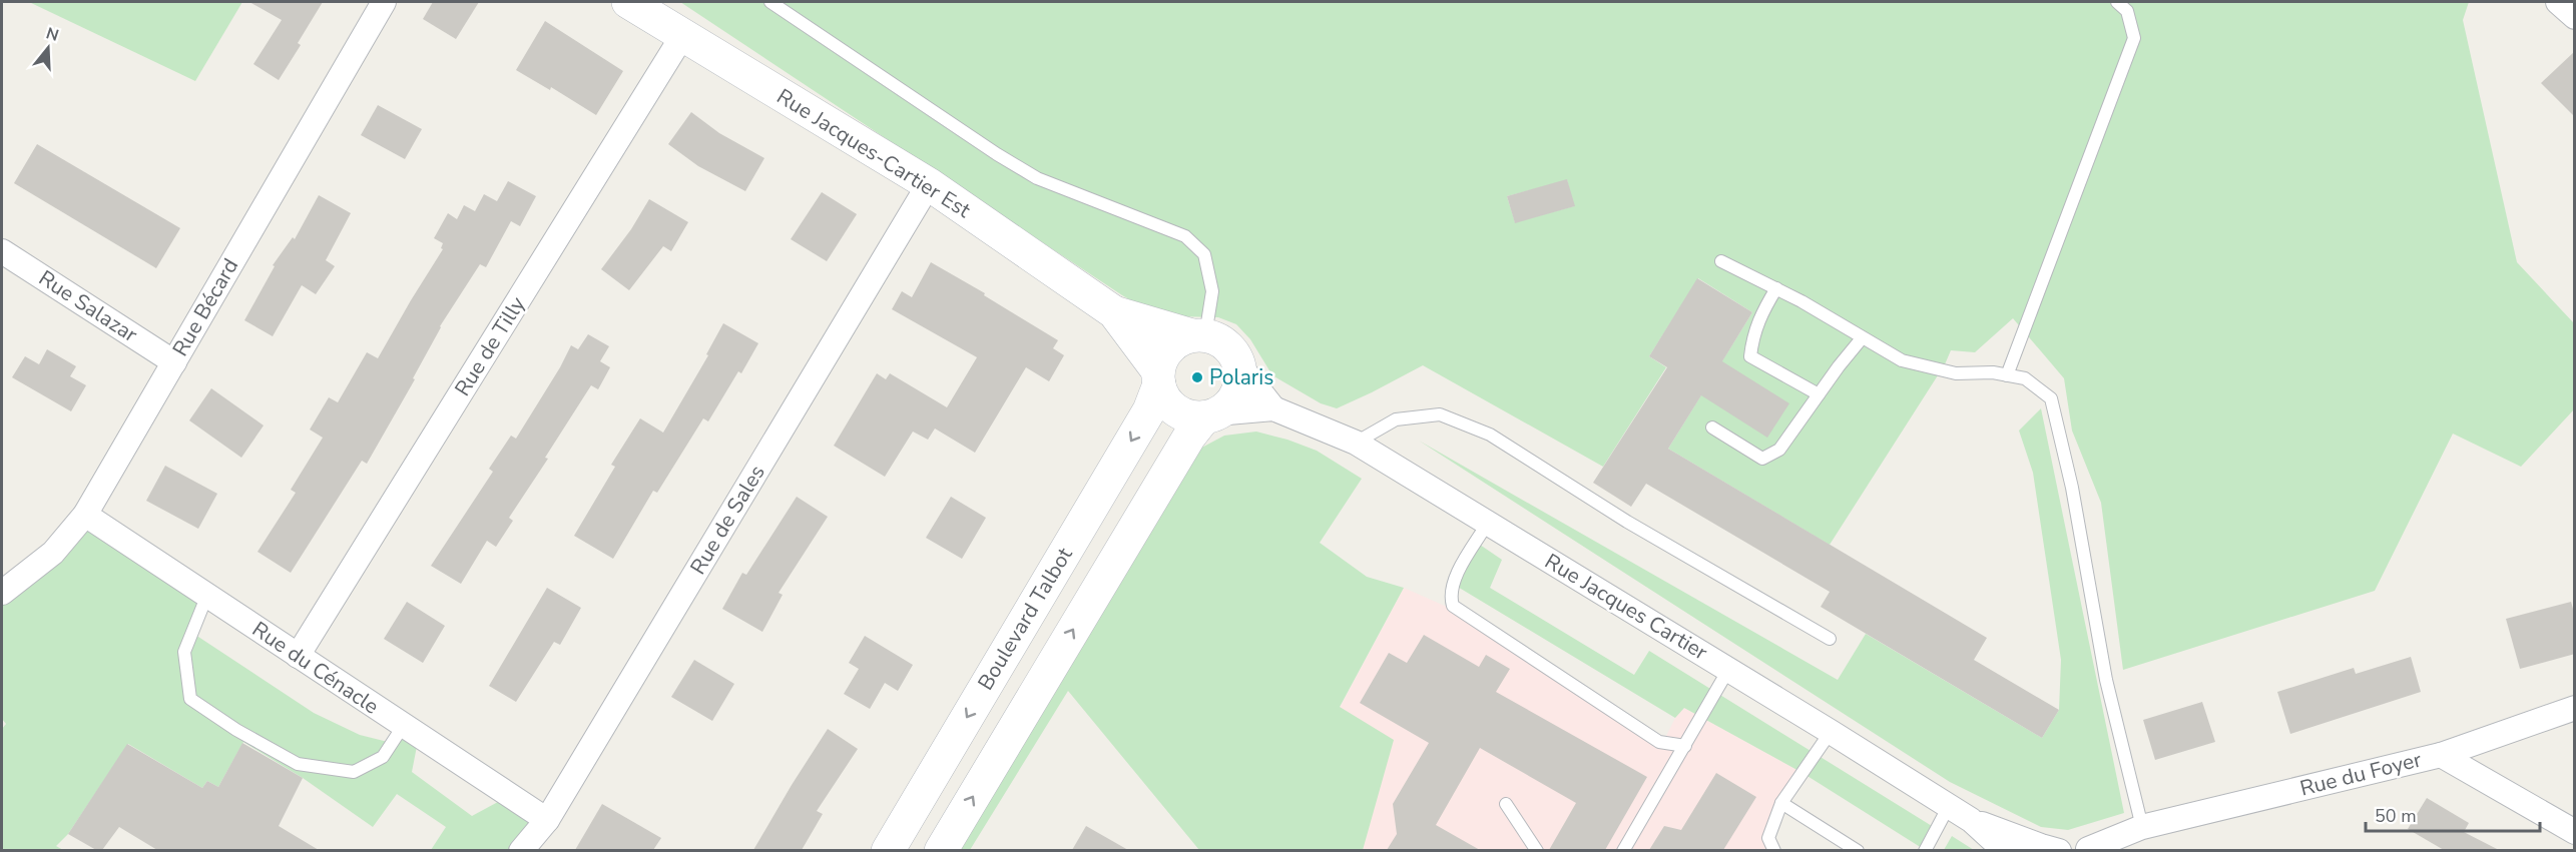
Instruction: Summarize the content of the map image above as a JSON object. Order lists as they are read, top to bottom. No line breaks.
{"streets":{"main road":["Rue Jacques-Cartier Est","Boulevard Talbot"],"street":["Rue Salazar","Rue Bécard","Rue de Tilly","Rue de Sales","Rue Jacques Cartier","Rue du Cénacle","Rue du Foyer"]},"crossings":[["Rue Jacques-Cartier Est","Rue de Tilly"],["Rue Jacques-Cartier Est","Rue de Sales"],["Rue Jacques-Cartier Est","Rue Jacques Cartier"],["Rue Jacques-Cartier Est","Boulevard Talbot"],["Rue Salazar","Rue Bécard"],["Rue Bécard","Rue du Cénacle"],["Rue de Tilly","Rue du Cénacle"],["Rue de Sales","Rue du Cénacle"],["Rue Jacques Cartier","Boulevard Talbot"]],"places":["Polaris"],"scale_bar":"50 m","north":"top"}
